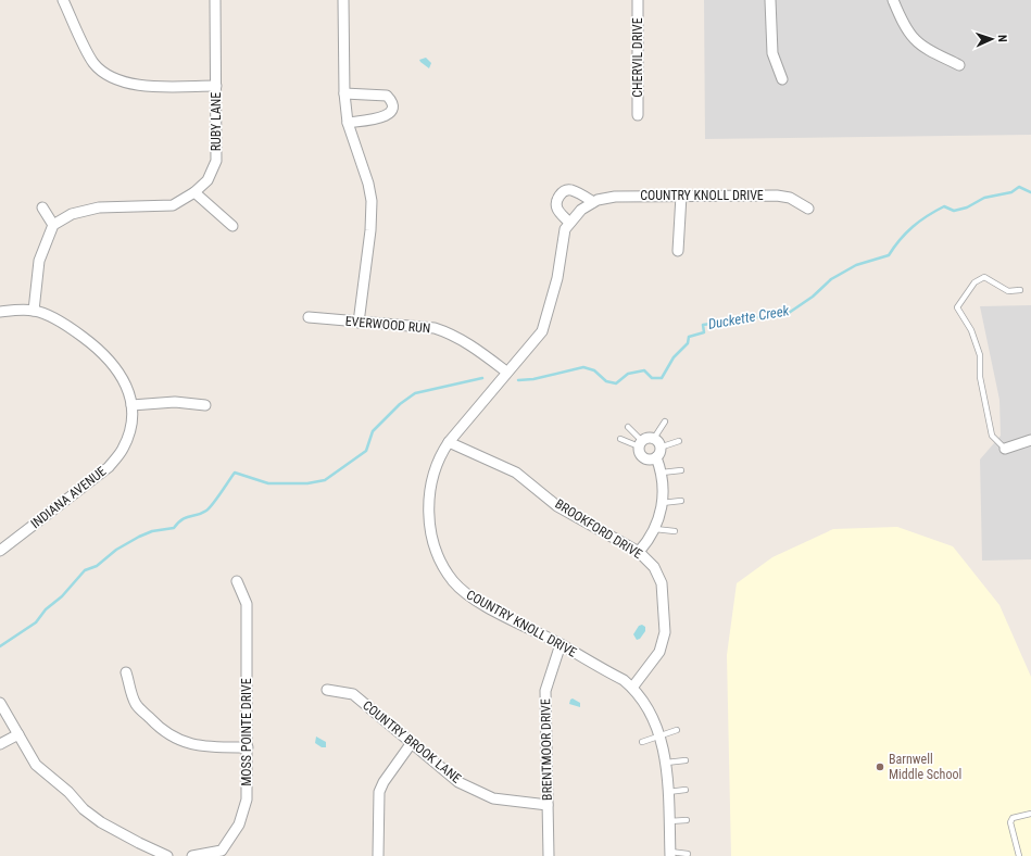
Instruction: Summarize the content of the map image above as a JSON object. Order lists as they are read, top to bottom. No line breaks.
{"streets":{"street":["CHERVIL DRIVE","RUBY LANE","COUNTRY KNOLL DRIVE","EVERWOOD RUN","INDIANA AVENUE","BROOKFORD DRIVE","MOSS POINTE DRIVE","COUNTRY BROOK LANE","BRENTMOOR DRIVE"]},"crossings":[["COUNTRY KNOLL DRIVE","EVERWOOD RUN"],["COUNTRY KNOLL DRIVE","BROOKFORD DRIVE"],["COUNTRY KNOLL DRIVE","BRENTMOOR DRIVE"],["COUNTRY BROOK LANE","BRENTMOOR DRIVE"]],"water":["Duckette Creek"],"places":["Barnwell Middle School"],"north":"right"}
